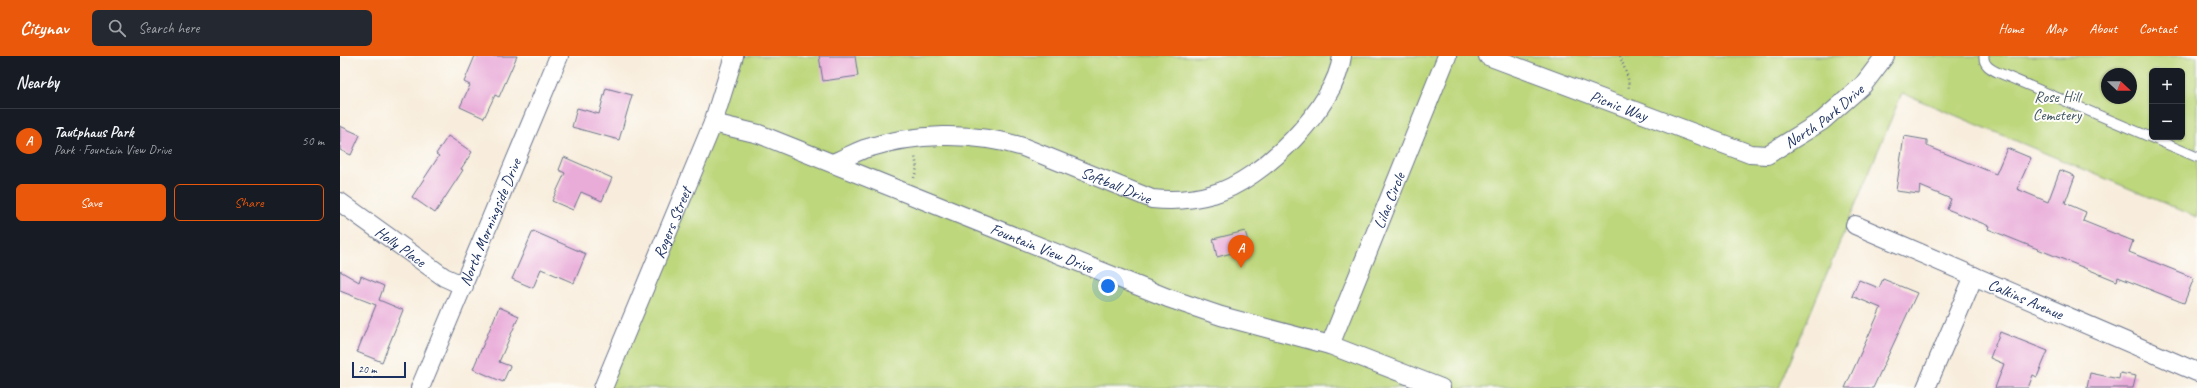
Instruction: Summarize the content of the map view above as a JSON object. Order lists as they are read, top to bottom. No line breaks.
{"streets":{"street":["Picnic Way","North Park Drive","Softball Drive","Lilac Circle","North Morningside Drive","Rogers Street","Holly Place","Fountain View Drive","Calkins Avenue"]},"crossings":[["Picnic Way","North Park Drive"],["Softball Drive","Fountain View Drive"],["Lilac Circle","Fountain View Drive"],["North Morningside Drive","Holly Place"],["Rogers Street","Fountain View Drive"]],"parks":["Rose Hill Cemetery"],"scale_bar":"20 m","north":"right","page":{"header":"Citynav","search":"Search here","nav":["Home","Map","About","Contact"],"heading":"Nearby","map_buttons":["+","−"],"list":[{"mark":"A","name":"Tautphaus Park","note":"Park · Fountain View Drive","value":"50 m"}],"buttons":["Save","Share"],"pins":"A","scale":"20 m"}}
